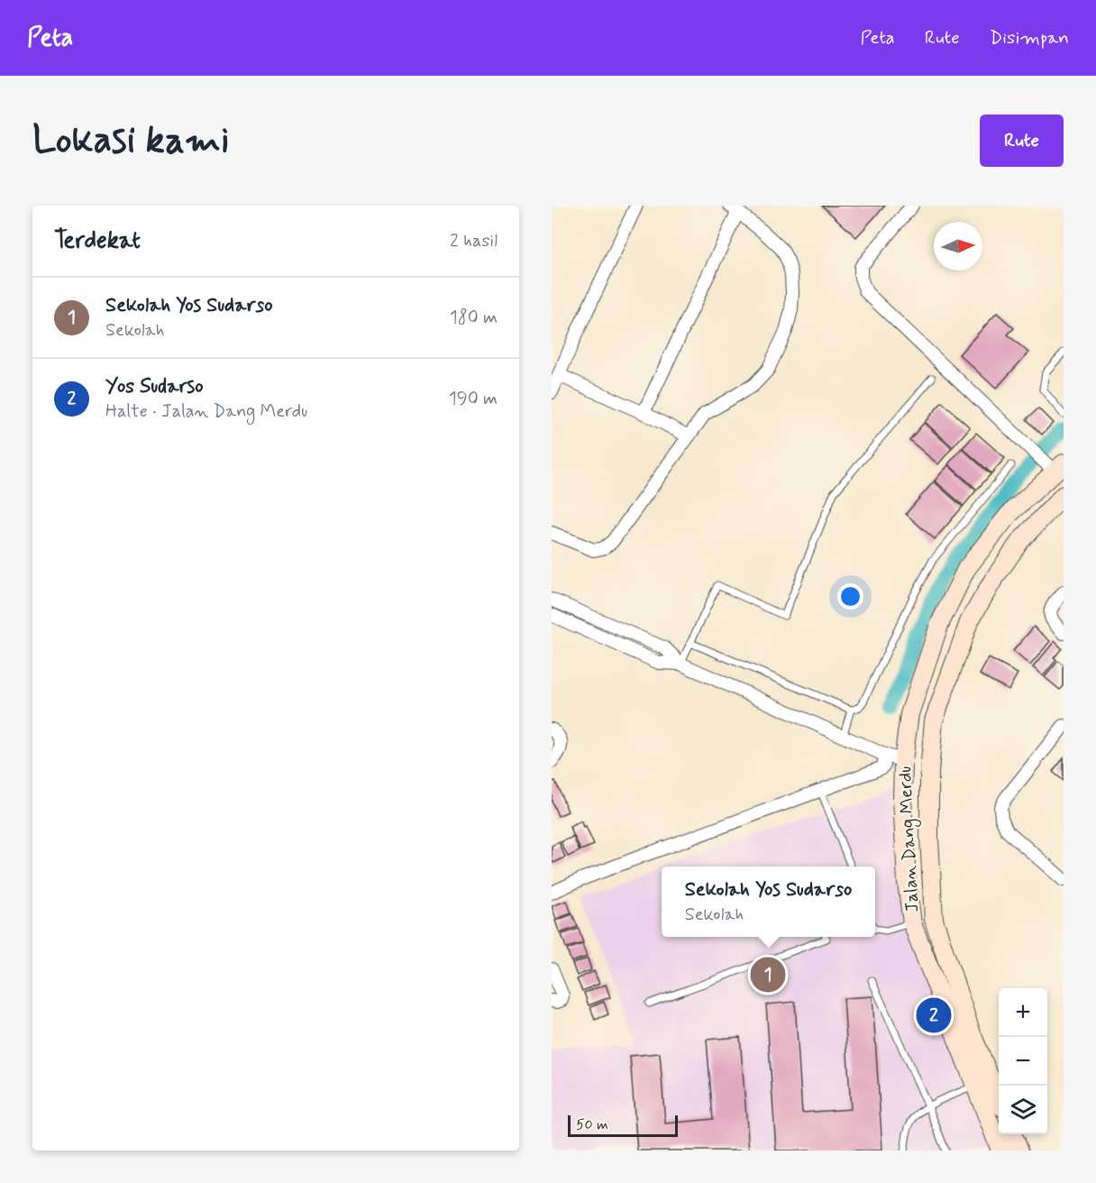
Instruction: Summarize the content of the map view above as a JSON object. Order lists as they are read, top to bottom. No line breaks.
{"streets":{"main road":["Jalan Dang Merdu"]},"scale_bar":"50 m","north":"right","page":{"header":"Peta","nav":["Peta","Rute","Disimpan"],"buttons":"Rute","title":"Lokasi kami","heading":["Terdekat","2 hasil"],"list":[{"mark":"1","name":"Sekolah Yos Sudarso","note":"Sekolah","value":"180 m"},{"mark":"2","name":"Yos Sudarso","note":"Halte · Jalan Dang Merdu","value":"190 m"}],"popup":["Sekolah Yos Sudarso","Sekolah"],"pins":["1","2"],"map_buttons":["+","−"],"scale":"50 m"}}
